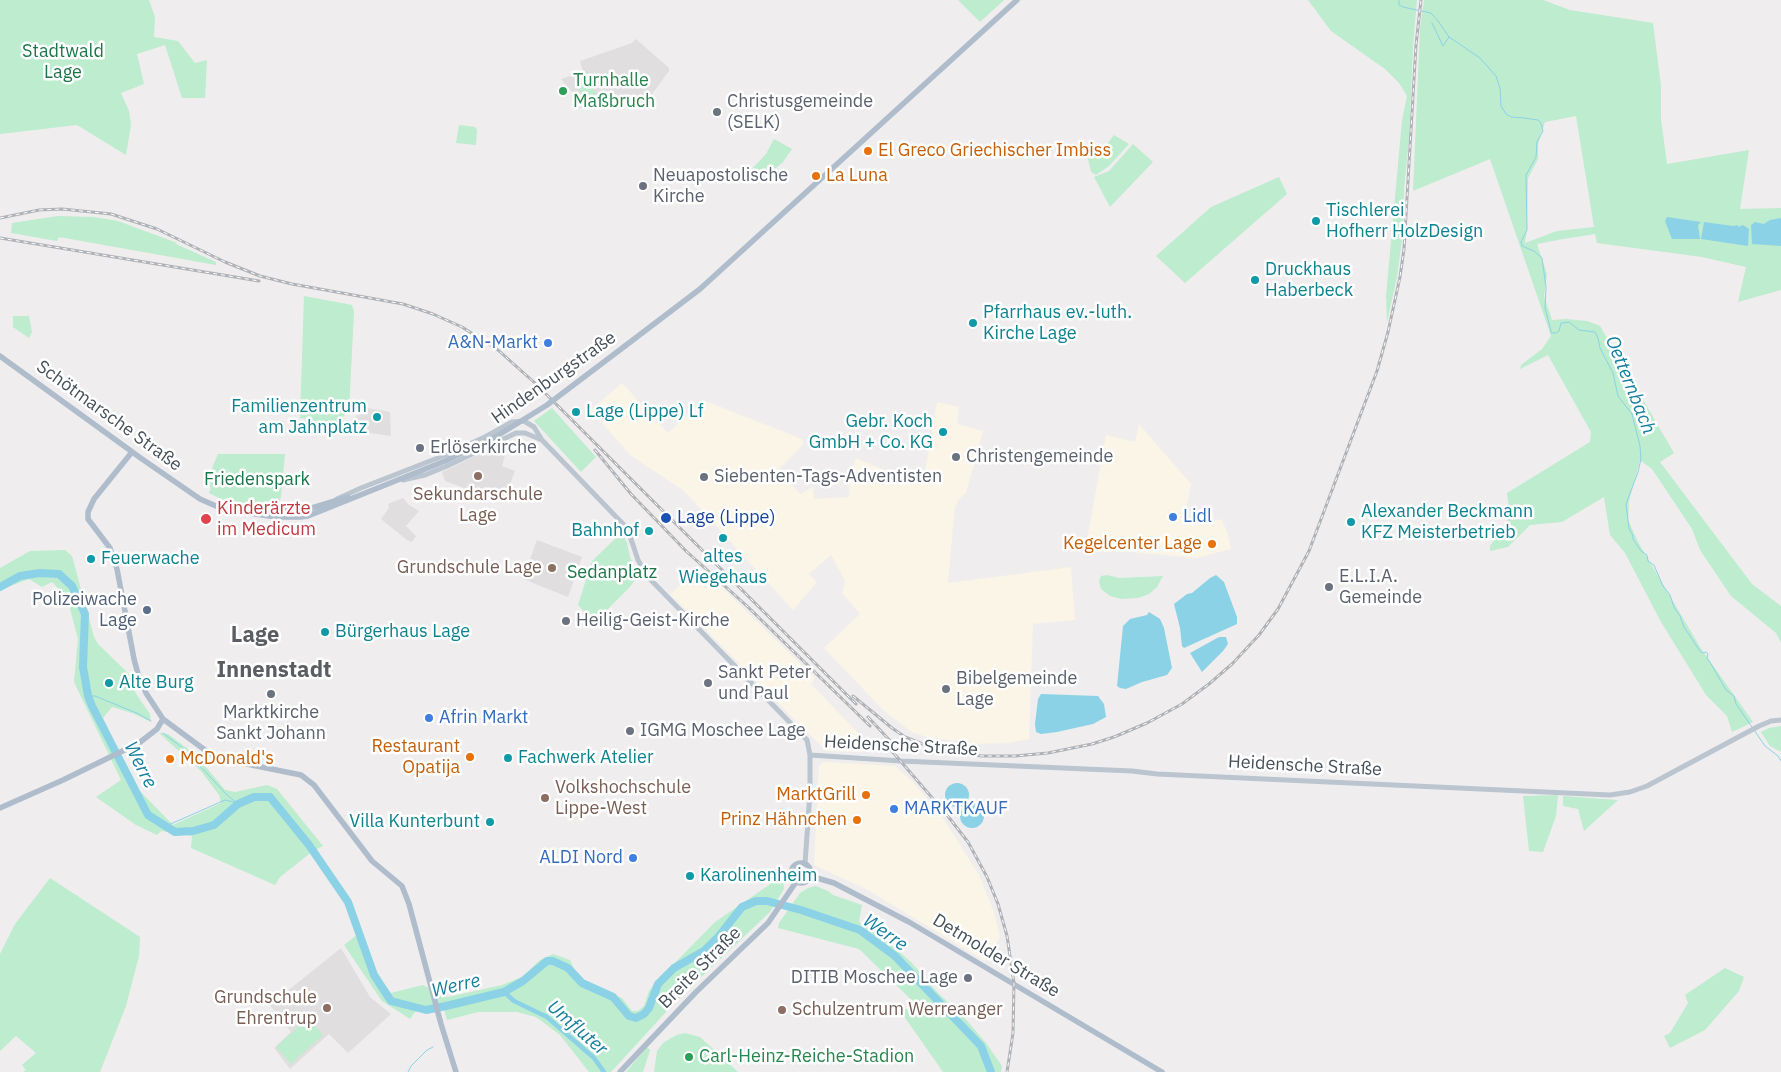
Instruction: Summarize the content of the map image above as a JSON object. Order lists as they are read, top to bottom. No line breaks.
{"streets":{"main road":["Hindenburgstraße","Schötmarsche Straße","Heidensche Straße","Detmolder Straße","Breite Straße"]},"crossings":[["Hindenburgstraße","Schötmarsche Straße"],["Detmolder Straße","Breite Straße"]],"districts":["Lage","Innenstadt"],"water":["Oetternbach","Werre","Umfluter"],"parks":["Stadtwald Lage","Friedenspark","Sedanplatz"],"places":["Turnhalle Maßbruch","Christusgemeinde (SELK)","El Greco Griechischer Imbiss","La Luna","Neuapostolische Kirche","Tischlerei Hofherr HolzDesign","Druckhaus Haberbeck","Pfarrhaus ev.-luth. Kirche Lage","A&N-Markt","Lage (Lippe) Lf","Familienzentrum am Jahnplatz","Gebr. Koch GmbH + Co. KG","Erlöserkirche","Christengemeinde","Sekundarschule Lage","Siebenten-Tags-Adventisten","Lidl","Lage (Lippe)","Kinderärzte im Medicum","Alexander Beckmann KFZ Meisterbetrieb","Bahnhof","altes Wiegehaus","Kegelcenter Lage","Feuerwache","Grundschule Lage","E.L.I.A. Gemeinde","Polizeiwache Lage","Heilig-Geist-Kirche","Bürgerhaus Lage","Alte Burg","Sankt Peter und Paul","Bibelgemeinde Lage","Marktkirche Sankt Johann","Afrin Markt","IGMG Moschee Lage","Restaurant Opatija","Fachwerk Atelier","McDonald's","MarktGrill","Volkshochschule Lippe-West","MARKTKAUF","Prinz Hähnchen","Villa Kunterbunt","ALDI Nord","Karolinenheim","DITIB Moschee Lage","Grundschule Ehrentrup","Schulzentrum Werreanger","Carl-Heinz-Reiche-Stadion"]}
